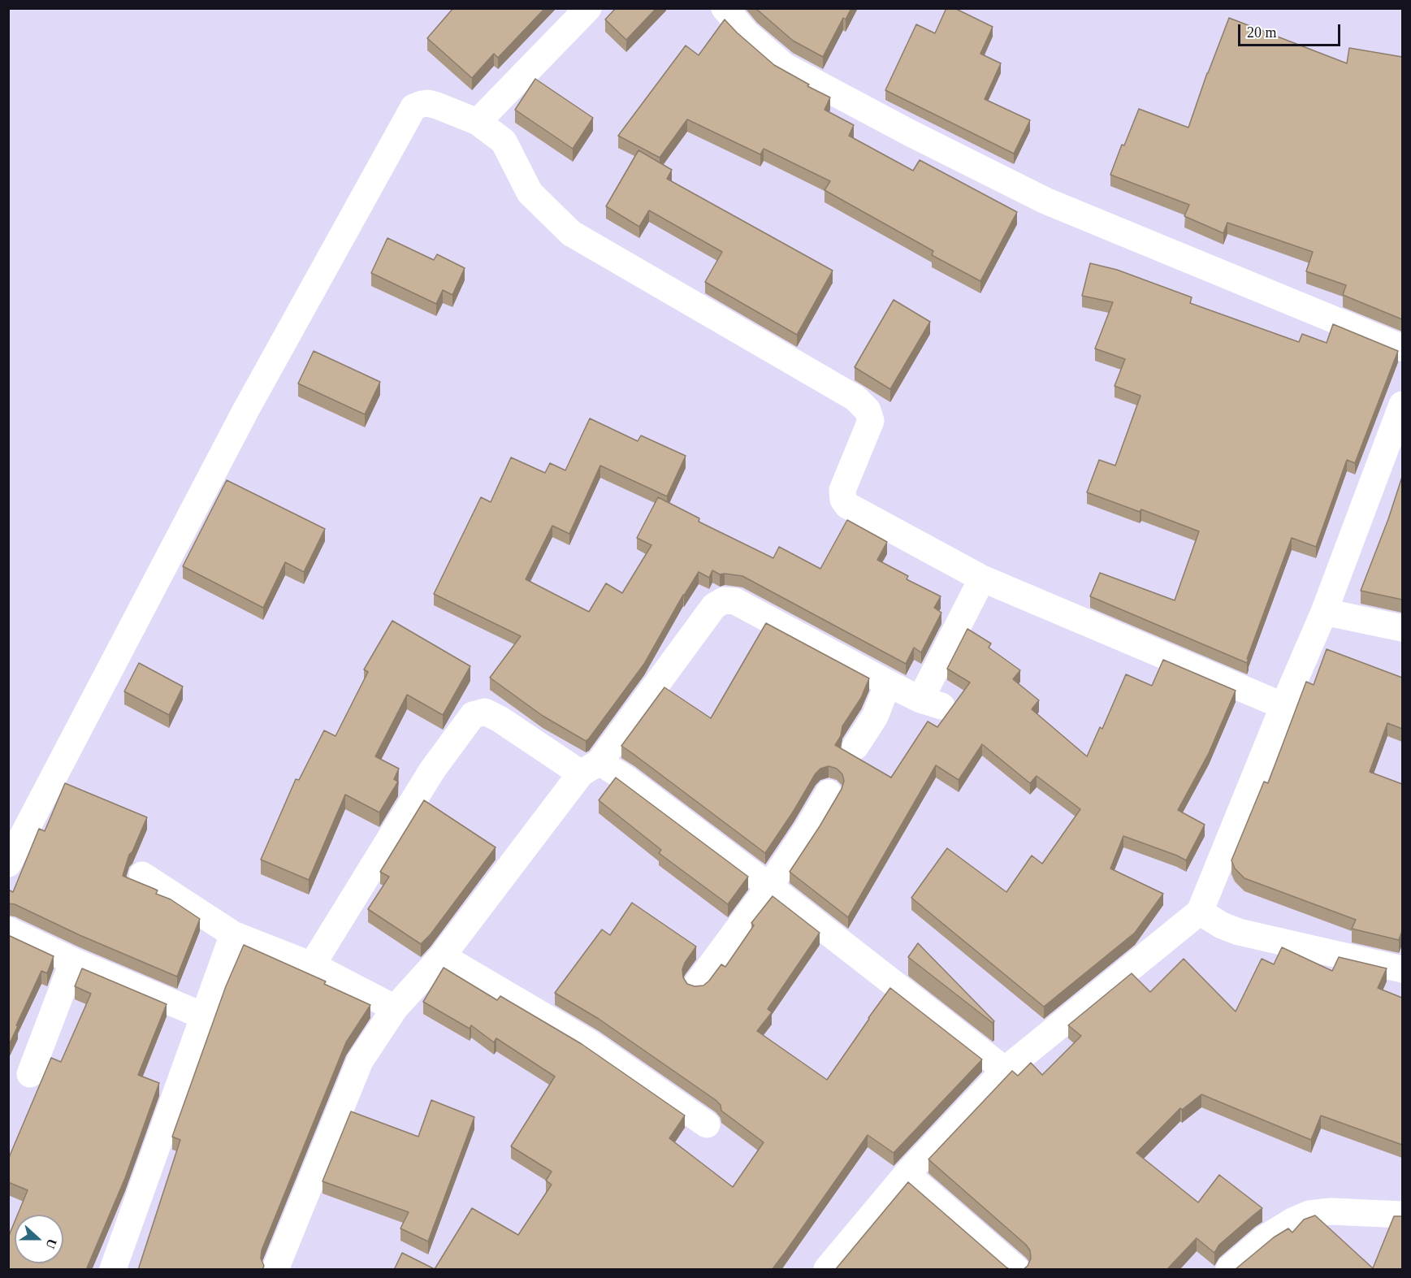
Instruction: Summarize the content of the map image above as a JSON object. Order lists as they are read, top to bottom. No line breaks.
{"scale_bar":"20 m","north":"right"}
